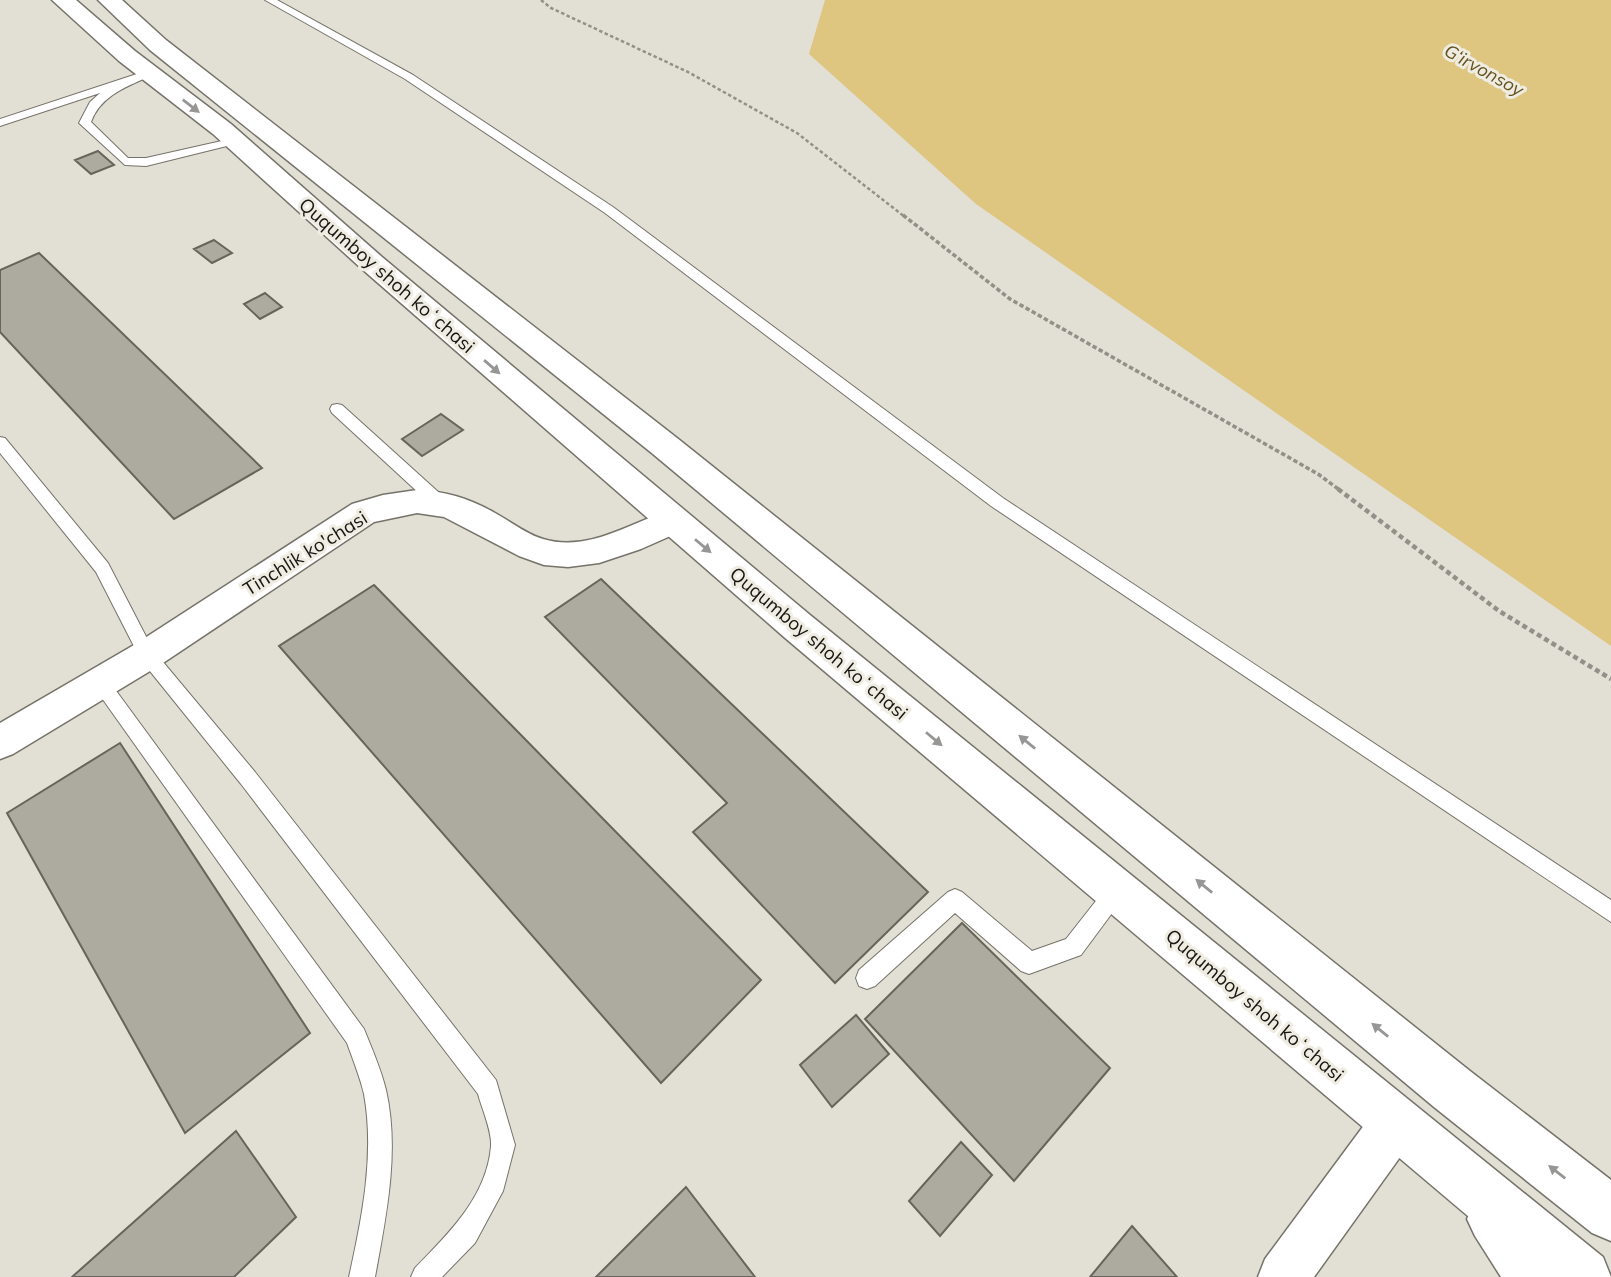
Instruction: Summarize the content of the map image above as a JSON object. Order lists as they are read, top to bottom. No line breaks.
{"streets":{"main road":["Ququmboy shoh koʻchasi"],"street":["Tinchlik ko'chasi"]},"crossings":[["Ququmboy shoh koʻchasi","Tinchlik ko'chasi"]],"water":["G‘irvonsoy"]}
